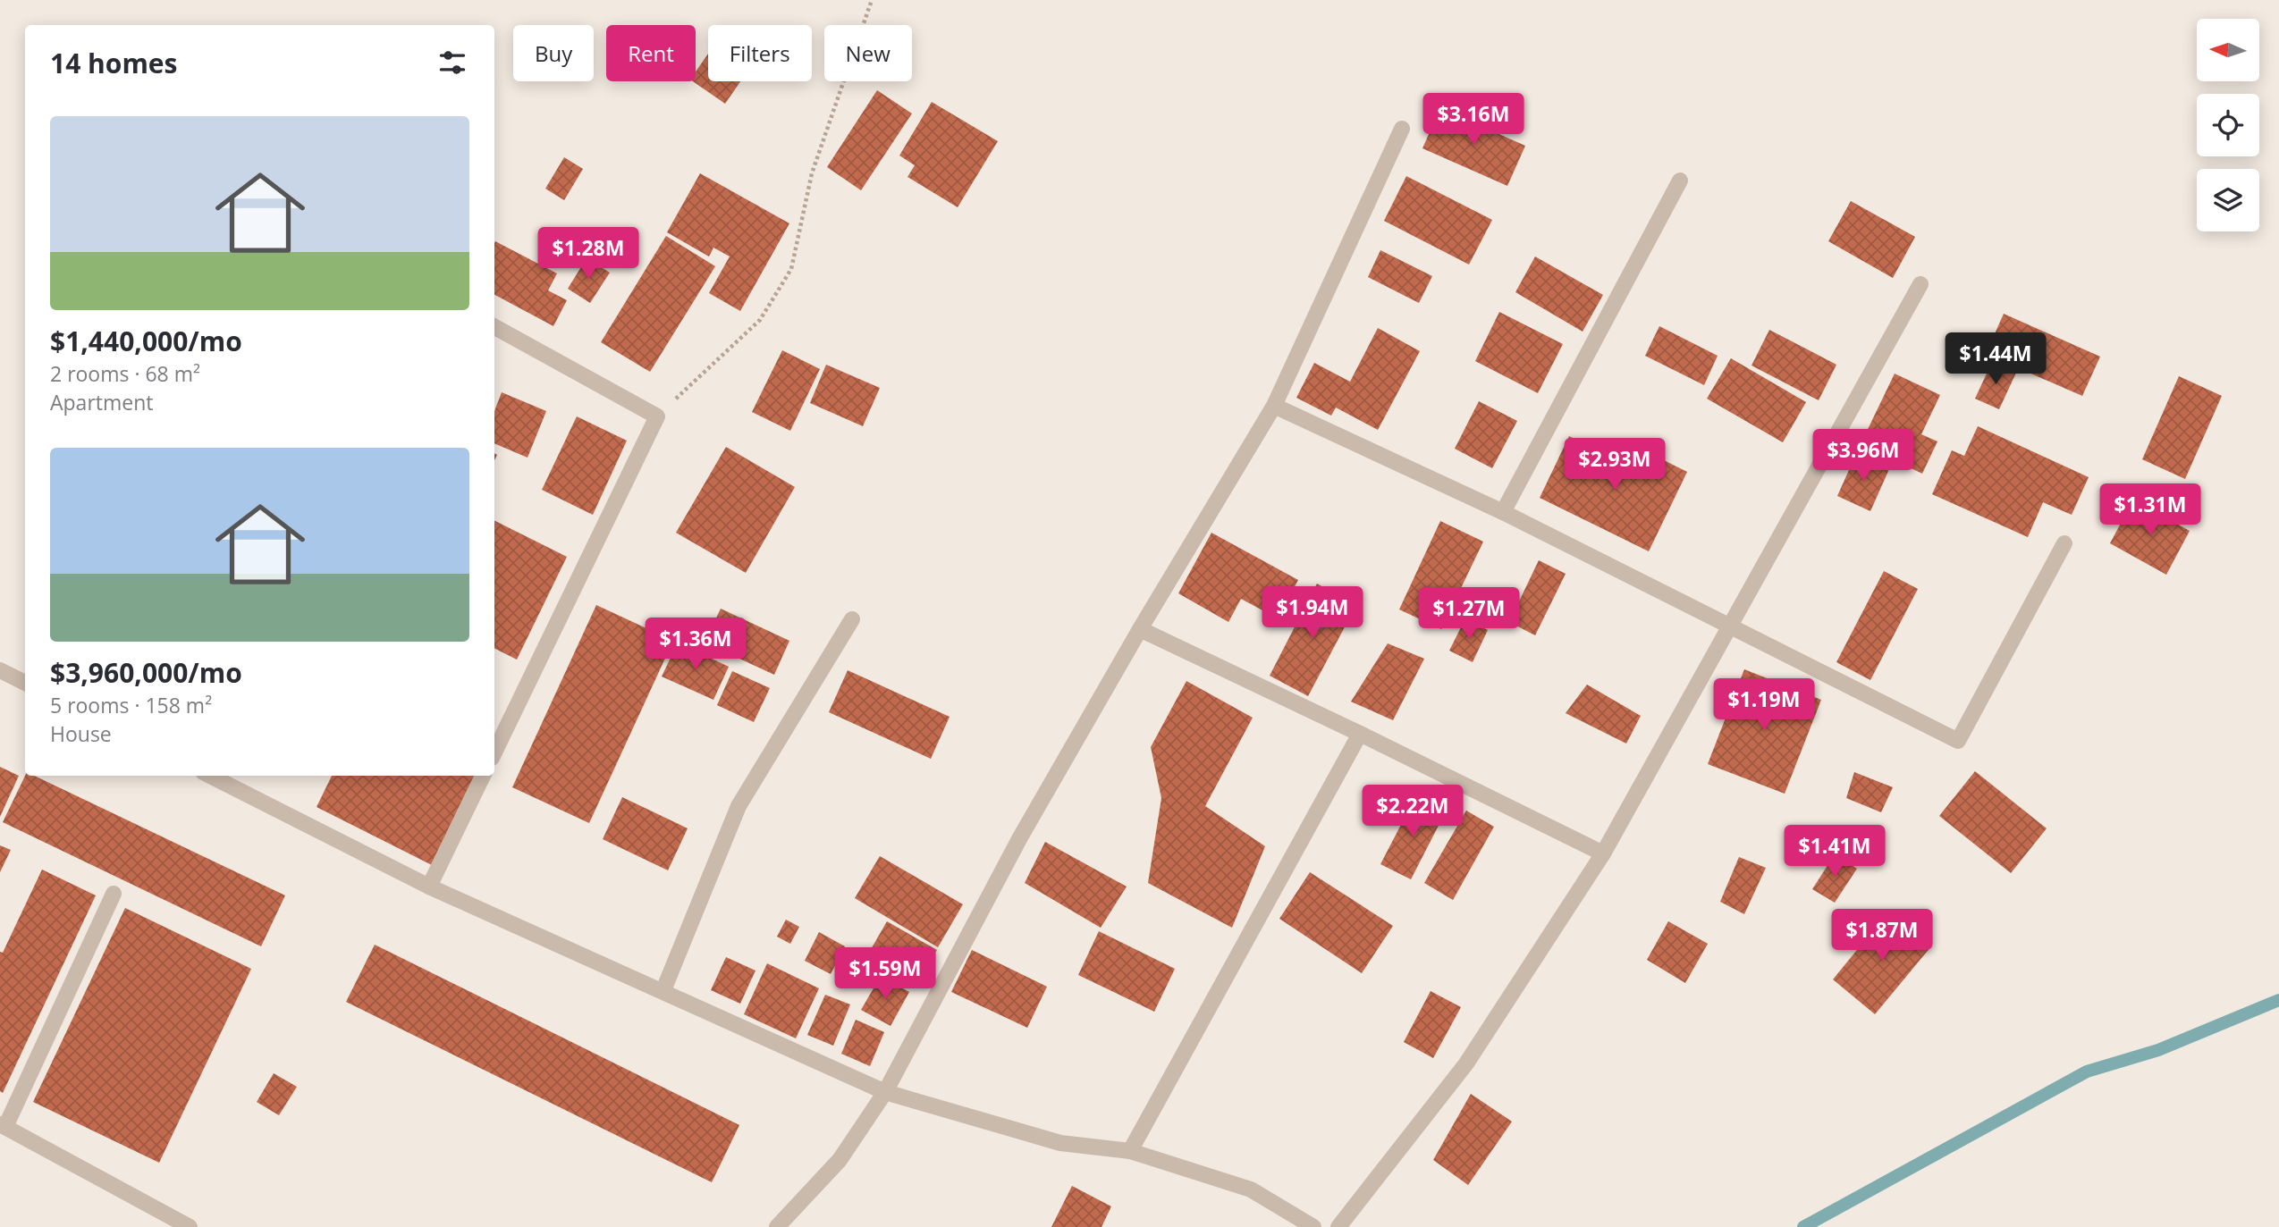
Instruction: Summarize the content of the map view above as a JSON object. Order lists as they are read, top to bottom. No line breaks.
{"north":"left","page":{"chip":["Buy","Rent","Filters","New"],"heading":"14 homes","price":["$3.16M","$1.28M","$1.44M","$3.96M","$2.93M","$1.31M","$1.94M","$1.27M","$1.36M","$1.19M","$2.22M","$1.41M","$1.87M","$1.59M"],"list":[{"name":"$1,440,000/mo","note":"2 rooms · 68 m² · Apartment"},{"name":"$3,960,000/mo","note":"5 rooms · 158 m² · House"}]}}
